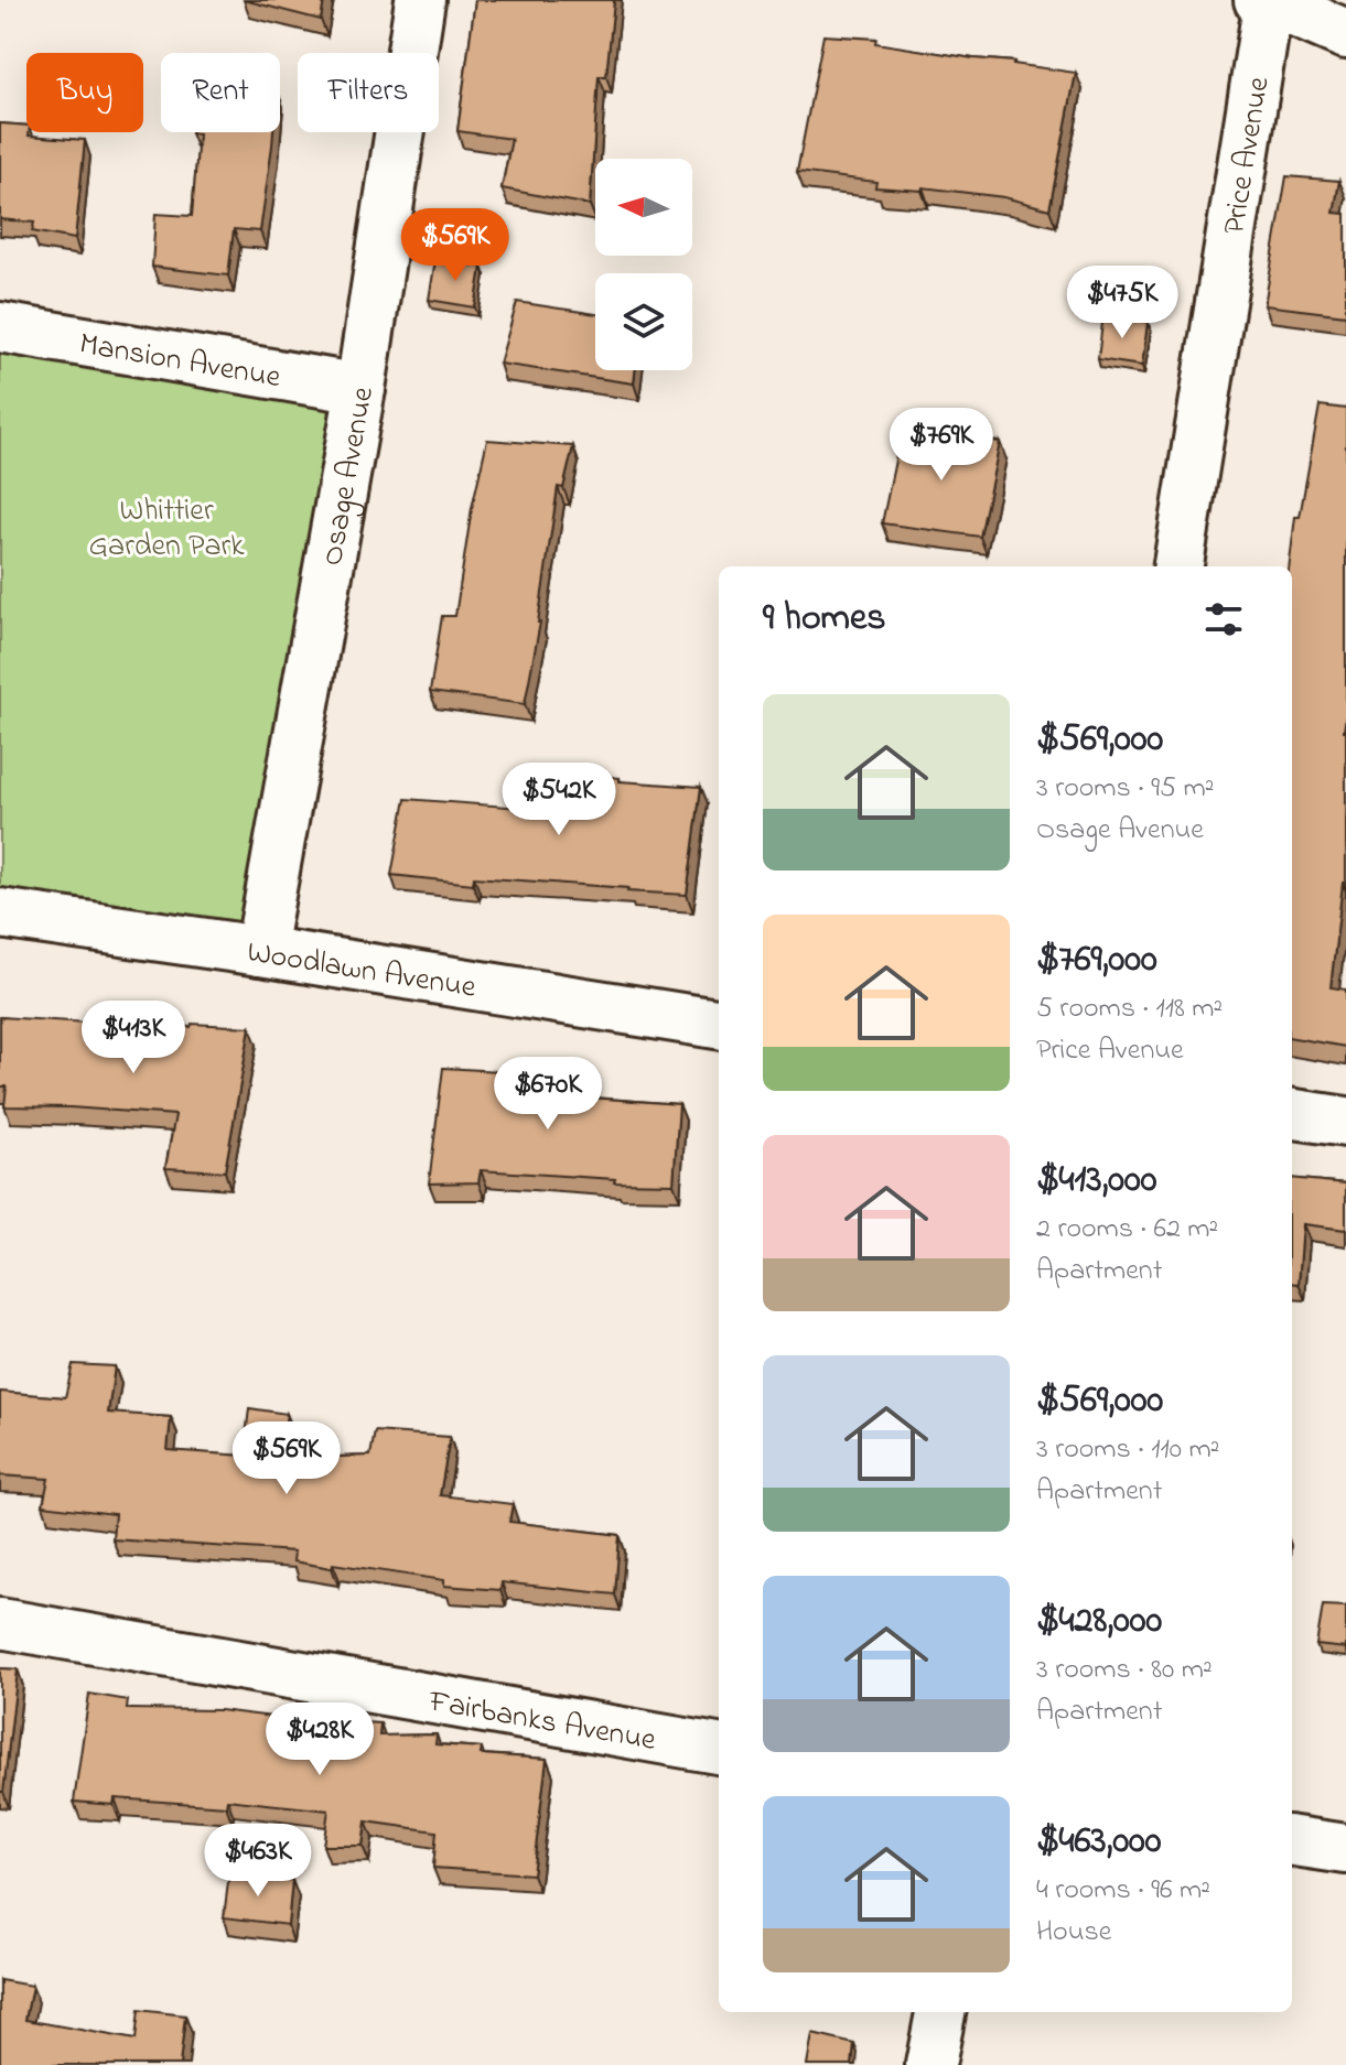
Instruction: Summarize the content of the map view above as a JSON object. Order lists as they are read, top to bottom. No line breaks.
{"streets":{"street":["Price Avenue","Mansion Avenue","Osage Avenue","Woodlawn Avenue","Fairbanks Avenue"]},"crossings":[["Mansion Avenue","Osage Avenue"],["Osage Avenue","Woodlawn Avenue"]],"parks":["Whittier Garden Park"],"north":"left","page":{"chip":["Buy","Rent","Filters"],"price":["$569K","$475K","$769K","$542K","$413K","$670K","$569K","$428K","$463K"],"heading":"9 homes","list":[{"name":"$569,000","note":"3 rooms · 95 m² · Osage Avenue"},{"name":"$769,000","note":"5 rooms · 118 m² · Price Avenue"},{"name":"$413,000","note":"2 rooms · 62 m² · Apartment"},{"name":"$569,000","note":"3 rooms · 110 m² · Apartment"},{"name":"$428,000","note":"3 rooms · 80 m² · Apartment"},{"name":"$463,000","note":"4 rooms · 96 m² · House"}]}}
